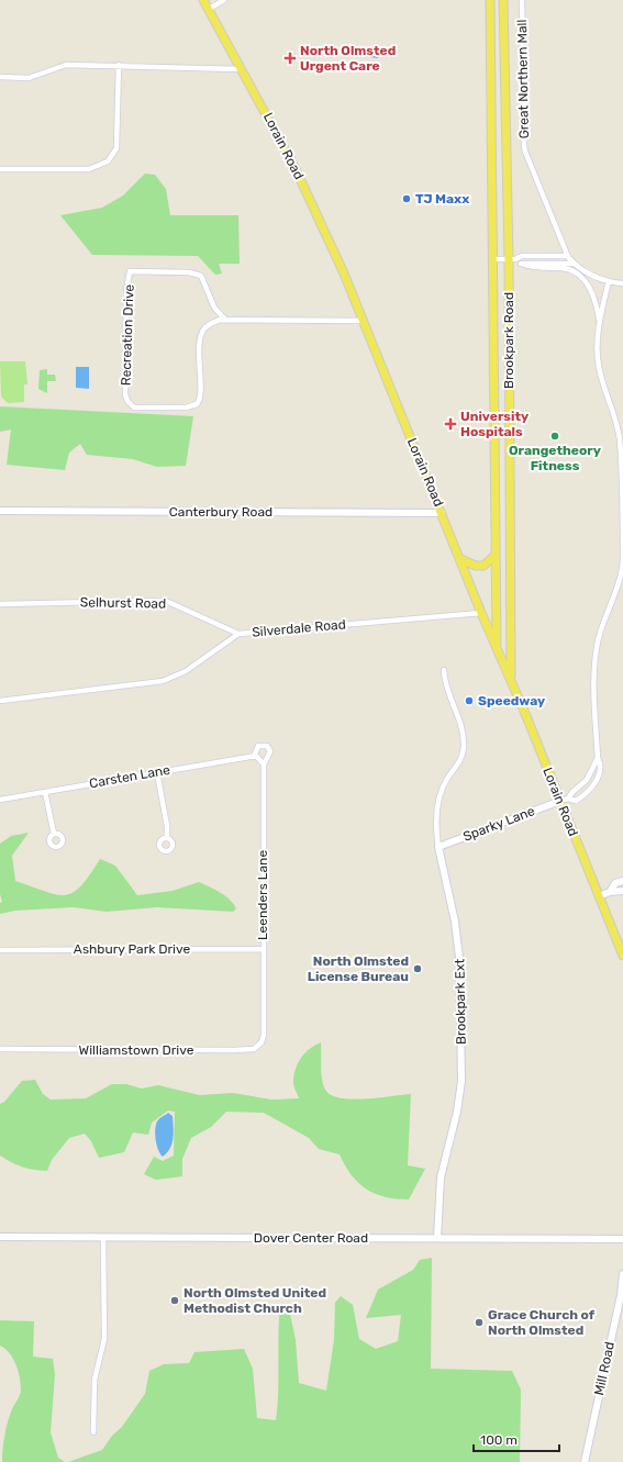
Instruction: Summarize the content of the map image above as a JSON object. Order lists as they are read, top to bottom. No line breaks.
{"streets":{"main road":["Lorain Road","Brookpark Road"],"street":["Great Northern Mall","Recreation Drive","Canterbury Road","Selhurst Road","Silverdale Road","Carsten Lane","Sparky Lane","Leenders Lane","Ashbury Park Drive","Brookpark Ext","Williamstown Drive","Dover Center Road","Mill Road"]},"crossings":[["Lorain Road","Recreation Drive"],["Lorain Road","Brookpark Road"],["Lorain Road","Canterbury Road"],["Lorain Road","Silverdale Road"],["Lorain Road","Sparky Lane"],["Selhurst Road","Silverdale Road"],["Carsten Lane","Leenders Lane"],["Sparky Lane","Brookpark Ext"],["Leenders Lane","Ashbury Park Drive"],["Leenders Lane","Williamstown Drive"],["Brookpark Ext","Dover Center Road"]],"places":{"health":["North Olmsted Urgent Care","University Hospitals"],"other":["TJ Maxx","Orangetheory Fitness","Speedway","North Olmsted License Bureau","North Olmsted United Methodist Church","Grace Church of North Olmsted"]},"scale_bar":"100 m"}
